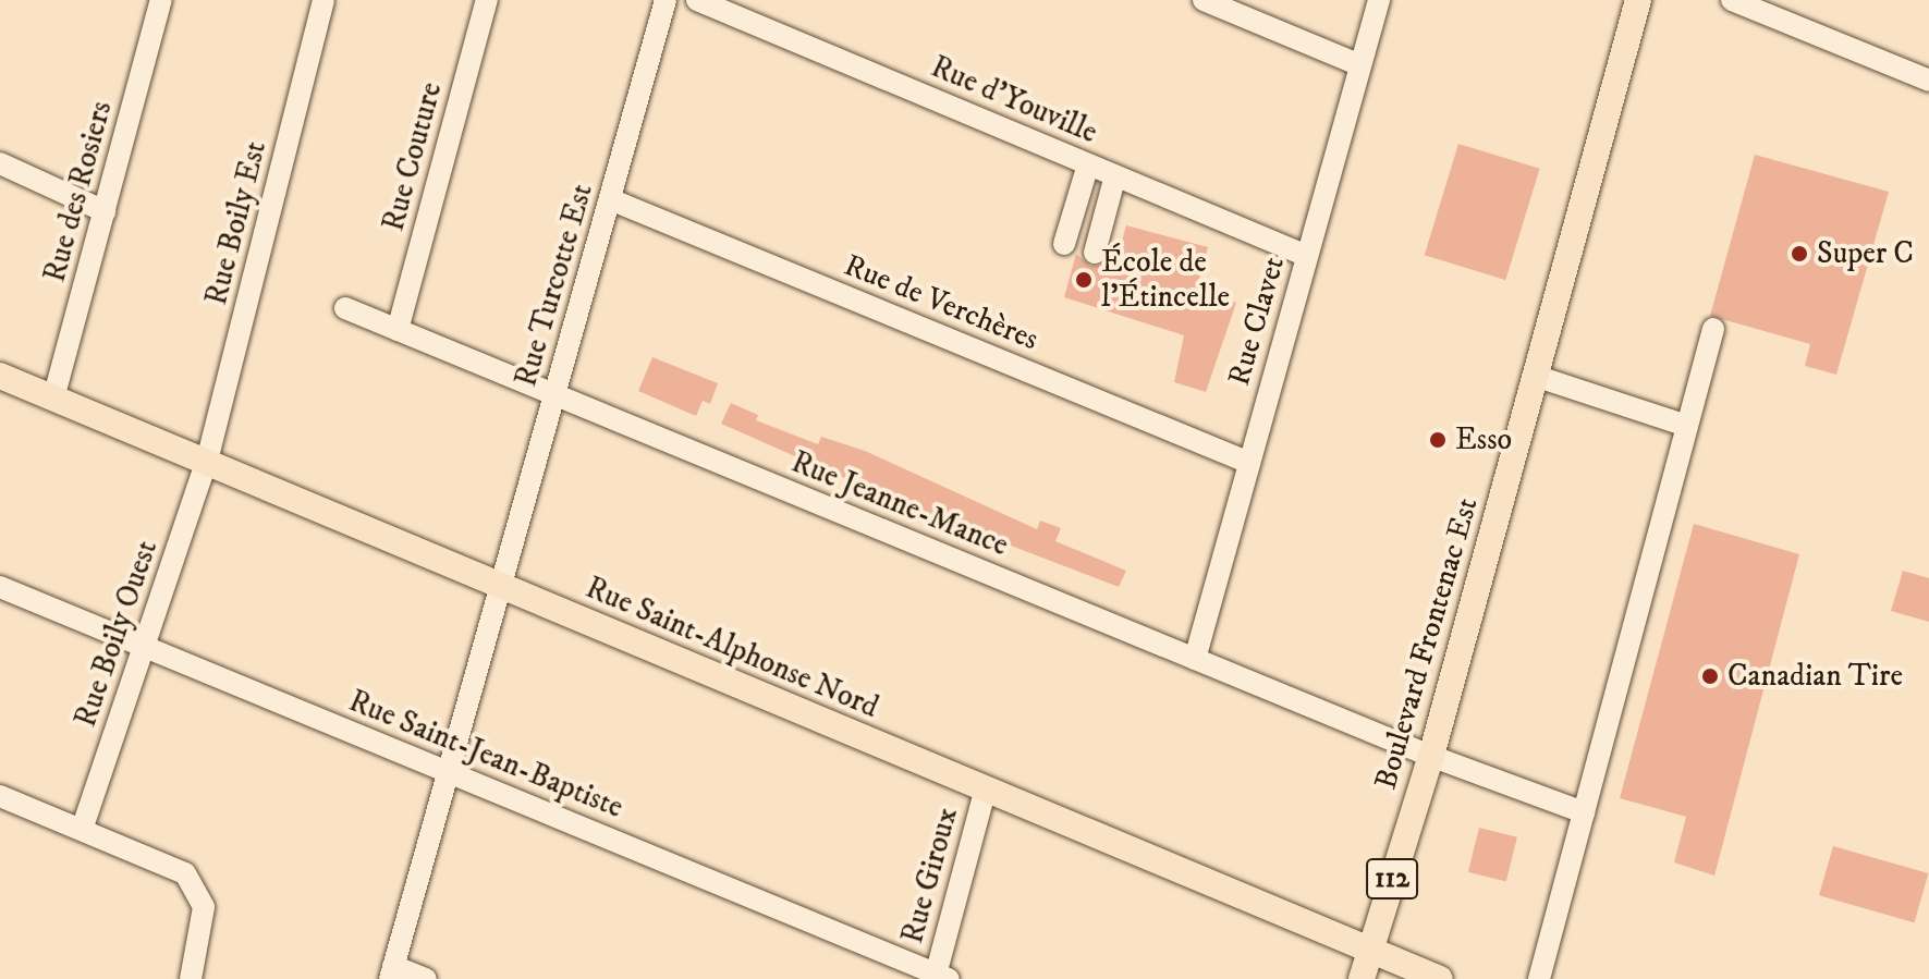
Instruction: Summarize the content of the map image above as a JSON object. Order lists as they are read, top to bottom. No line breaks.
{"streets":{"main road":["Boulevard Frontenac Est","Rue Saint-Alphonse Nord","112"],"street":["Rue d'Youville","Rue Couture","Rue des Rosiers","Rue Boily Est","Rue Turcotte Est","Rue de Verchères","Rue Clavet","Rue Jeanne-Mance","Rue Boily Ouest","Rue Saint-Jean-Baptiste","Rue Giroux"]},"crossings":[["Rue d'Youville","Rue Clavet"],["Rue Couture","Rue Jeanne-Mance"],["Rue des Rosiers","Rue Saint-Alphonse Nord"],["Rue Boily Est","Rue Boily Ouest"],["Rue Boily Est","Rue Saint-Alphonse Nord"],["Rue Turcotte Est","Rue de Verchères"],["Rue Turcotte Est","Rue Jeanne-Mance"],["Rue Turcotte Est","Rue Saint-Alphonse Nord"],["Rue Turcotte Est","Rue Saint-Jean-Baptiste"],["Rue de Verchères","Rue Clavet"],["Rue Clavet","Rue Jeanne-Mance"],["Rue Jeanne-Mance","Boulevard Frontenac Est"],["Rue Boily Ouest","Rue Saint-Alphonse Nord"],["Rue Boily Ouest","Rue Saint-Jean-Baptiste"],["Boulevard Frontenac Est","Rue Saint-Alphonse Nord"],["Boulevard Frontenac Est","112"],["Rue Saint-Alphonse Nord","Rue Giroux"],["Rue Saint-Alphonse Nord","112"],["Rue Saint-Jean-Baptiste","Rue Giroux"]],"places":["Super C","École de l'Étincelle","Esso","Canadian Tire"]}
